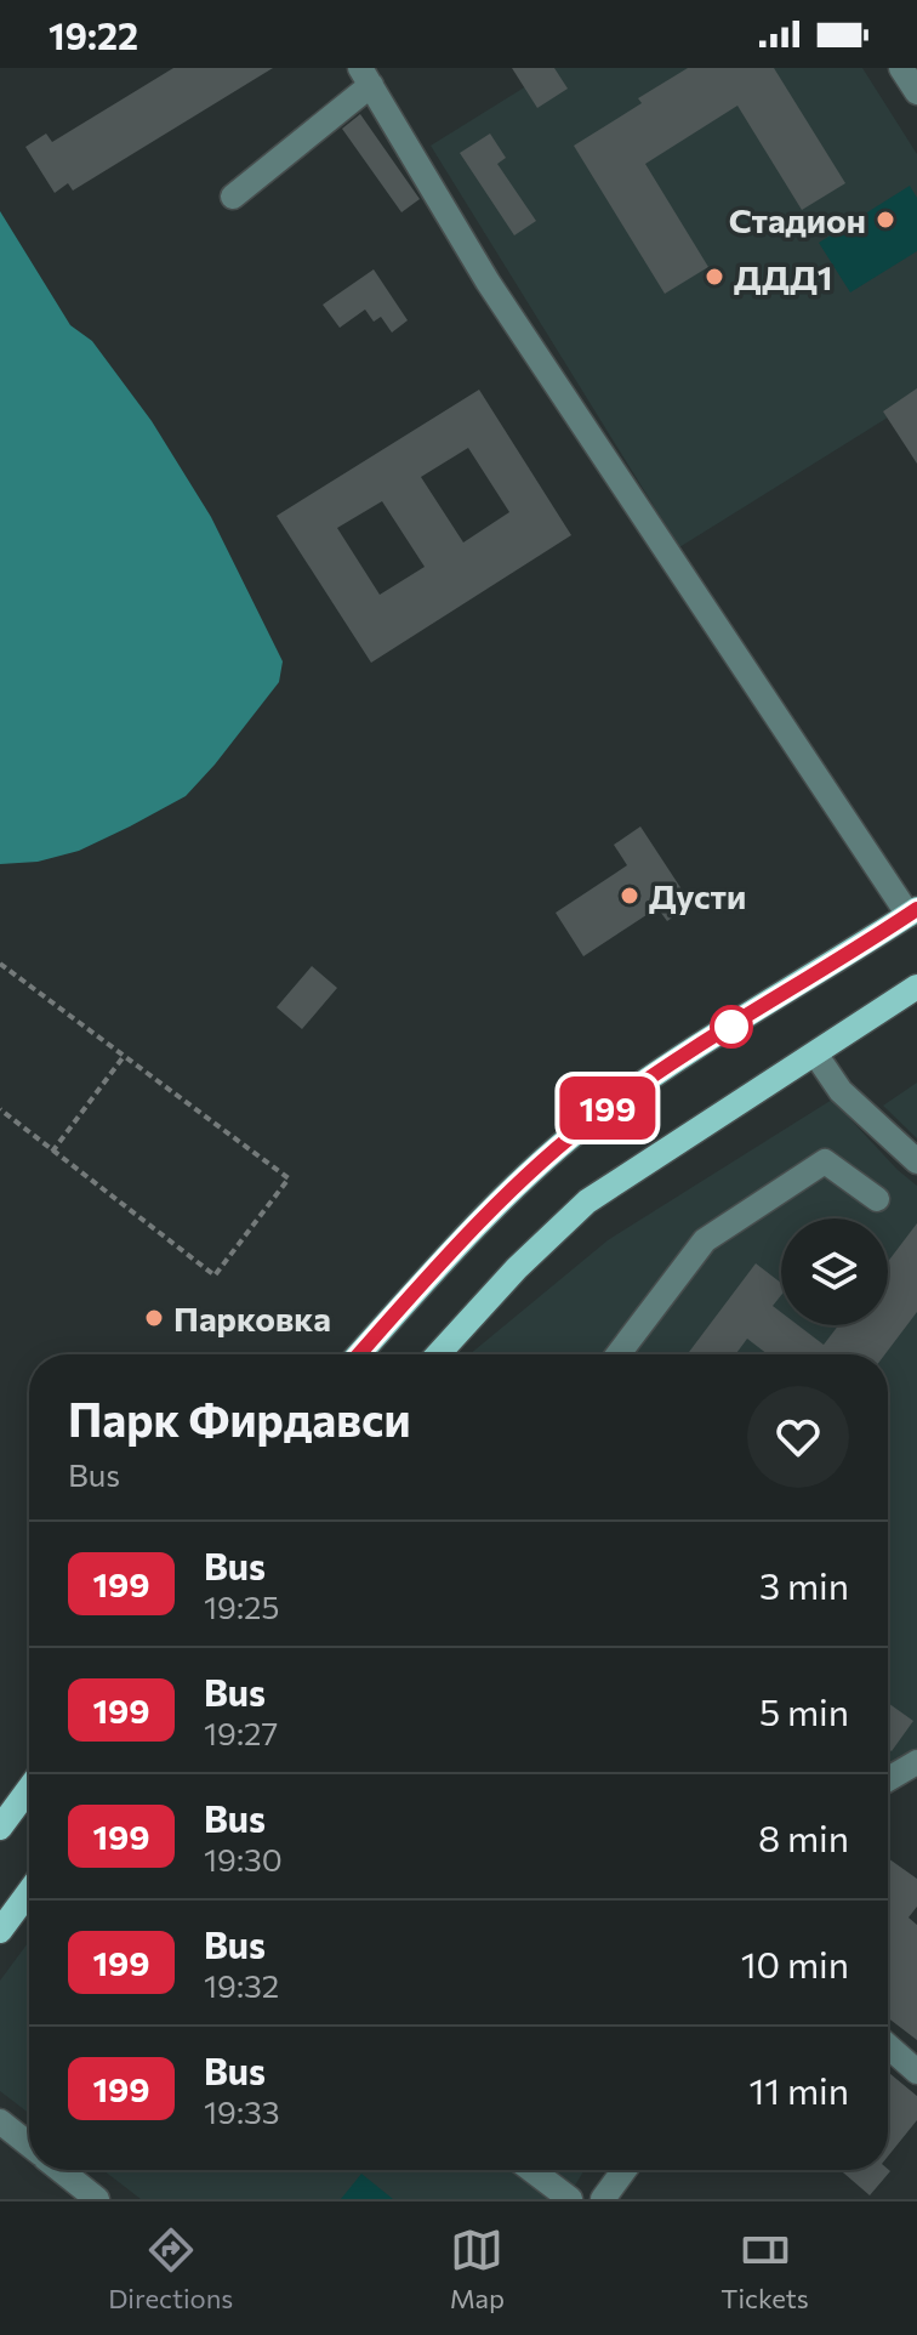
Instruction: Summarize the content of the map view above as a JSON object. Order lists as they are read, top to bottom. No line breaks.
{"places":["Стадион","ДДД1","Дусти","Парковка"],"lines":["bus line 199"],"page":{"status":"19:22","on_map":"199","heading":["Парк Фирдавси","Bus"],"list":[{"mark":"199","name":"Bus","note":"19:25","value":"3 min"},{"mark":"199","name":"Bus","note":"19:27","value":"5 min"},{"mark":"199","name":"Bus","note":"19:30","value":"8 min"},{"mark":"199","name":"Bus","note":"19:32","value":"10 min"},{"mark":"199","name":"Bus","note":"19:33","value":"11 min"}],"tabs":["Directions","Map","Tickets"]}}
